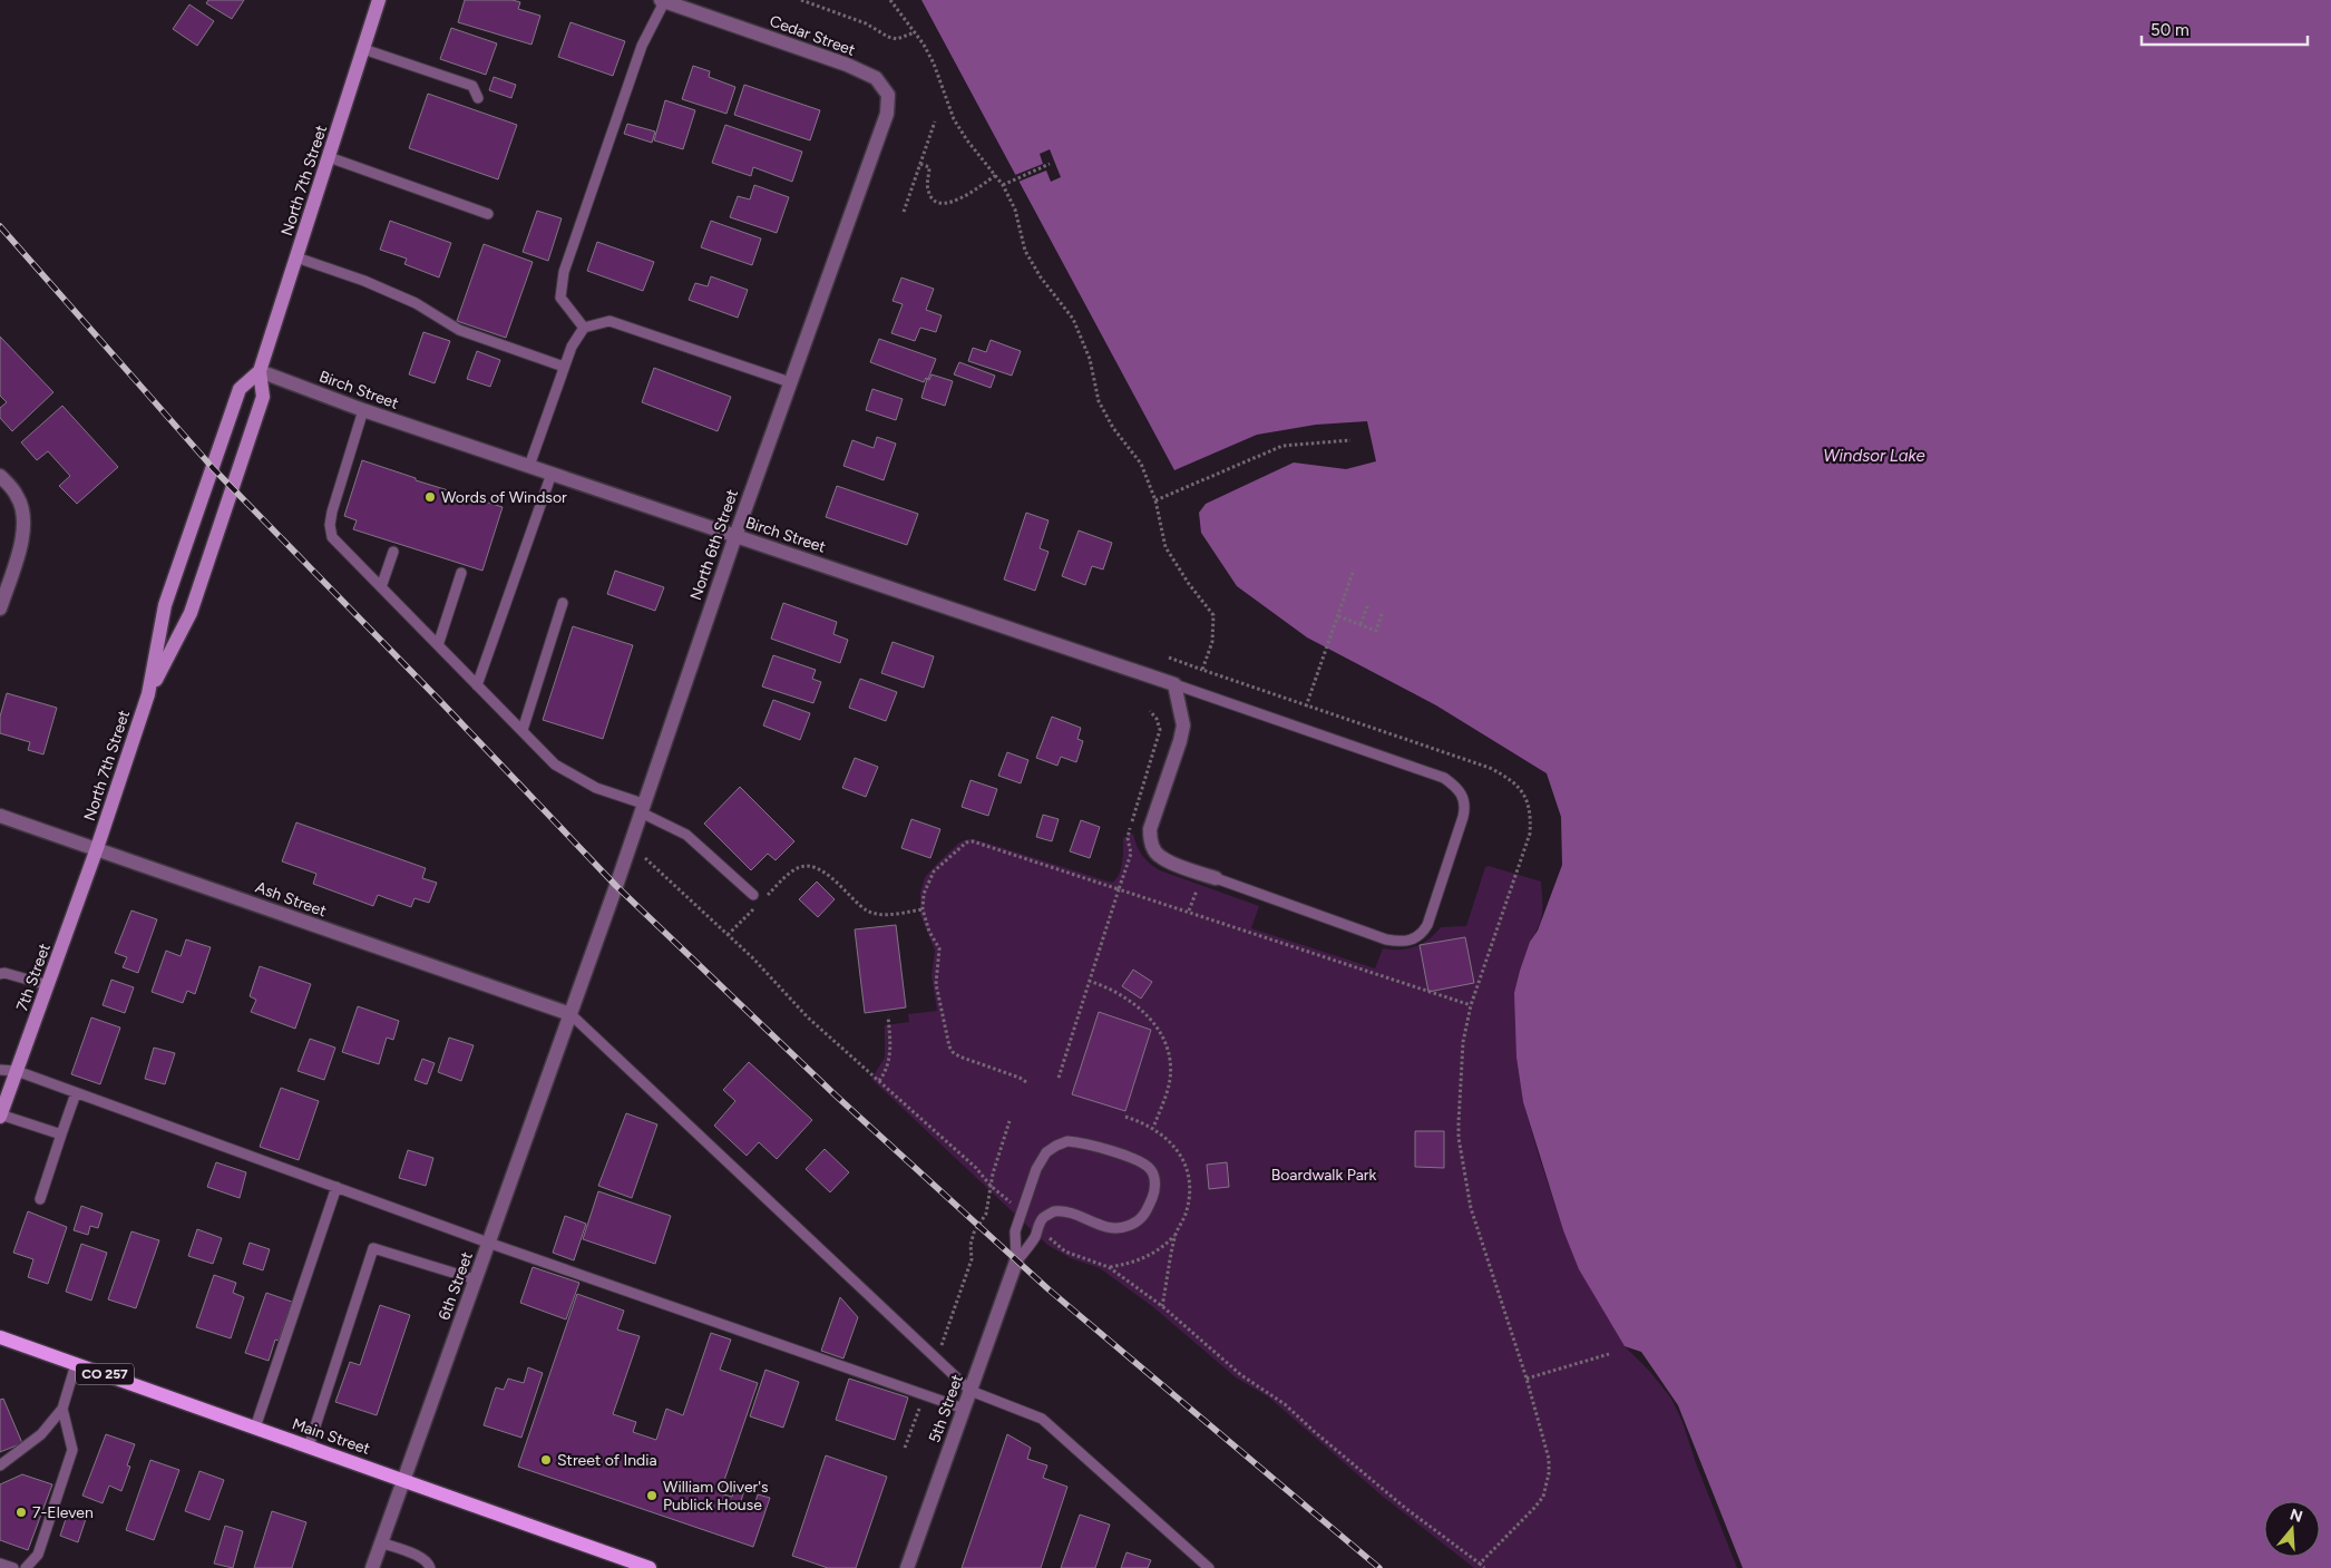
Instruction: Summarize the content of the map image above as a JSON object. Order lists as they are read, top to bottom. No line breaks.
{"streets":{"main road":["North 7th Street","7th Street","CO 257","Main Street"],"street":["Cedar Street","Birch Street","North 6th Street","Ash Street","6th Street","5th Street"]},"crossings":[["Cedar Street","North 6th Street"],["North 7th Street","Birch Street"],["North 7th Street","Ash Street"],["North 7th Street","7th Street"],["Birch Street","North 6th Street"],["North 6th Street","Ash Street"],["North 6th Street","6th Street"],["Ash Street","7th Street"],["Ash Street","6th Street"],["6th Street","Main Street"]],"water":["Windsor Lake"],"parks":["Boardwalk Park"],"places":["Words of Windsor","Street of India","William Oliver's Publick House","7-Eleven"],"scale_bar":"50 m","north":"top"}
